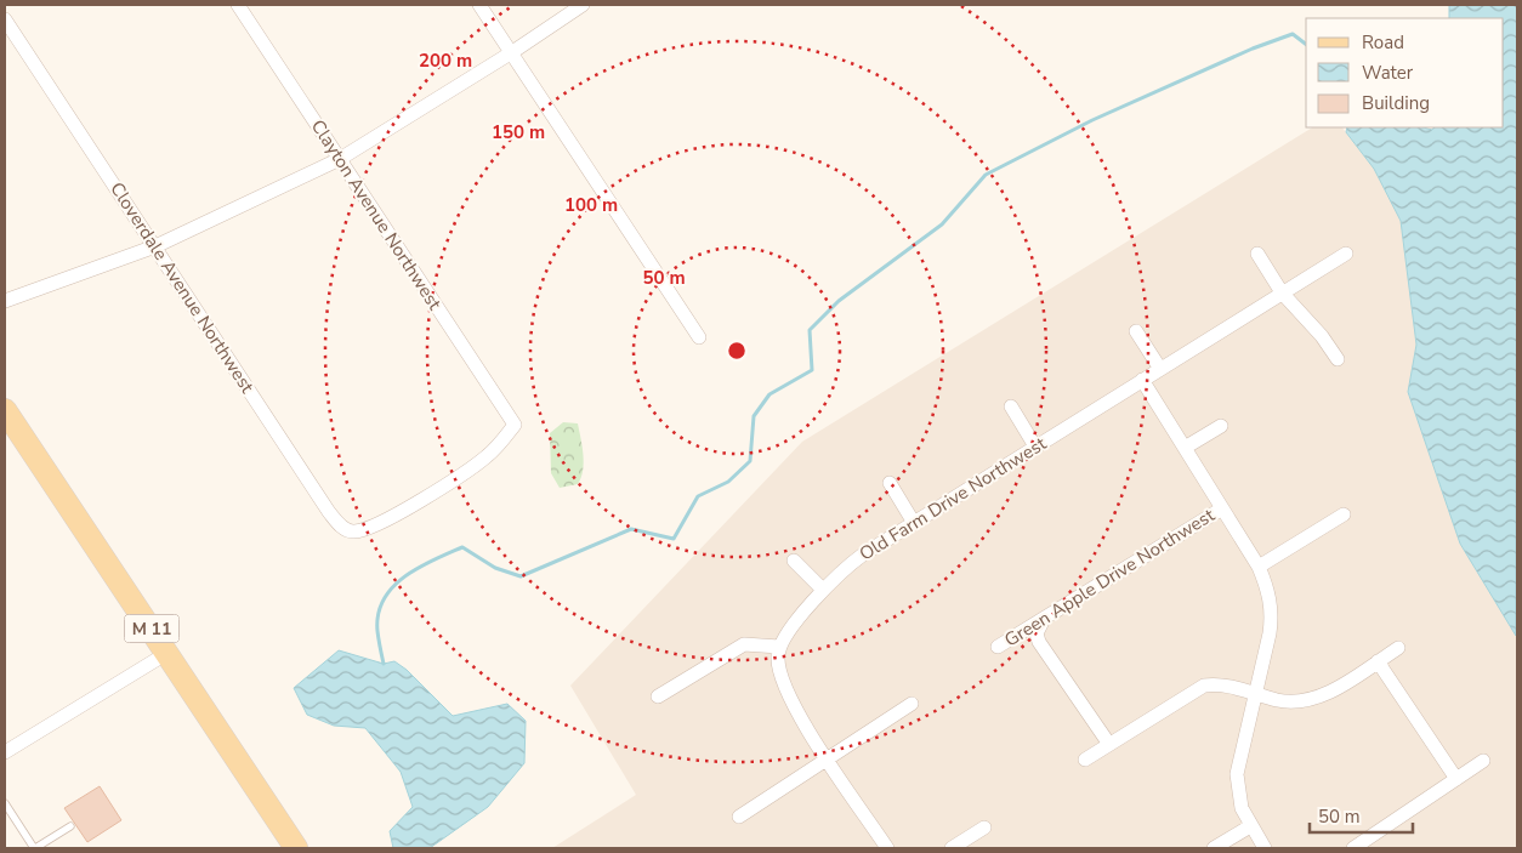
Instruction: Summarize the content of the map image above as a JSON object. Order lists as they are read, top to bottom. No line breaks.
{"streets":{"main road":["M 11"],"street":["Clayton Avenue Northwest","Cloverdale Avenue Northwest","Old Farm Drive Northwest","Green Apple Drive Northwest"]},"crossings":[["Clayton Avenue Northwest","Cloverdale Avenue Northwest"]],"legend":["Road","Water","Building"],"scale_bar":"50 m","rings":["200 m","150 m","100 m","50 m"]}
